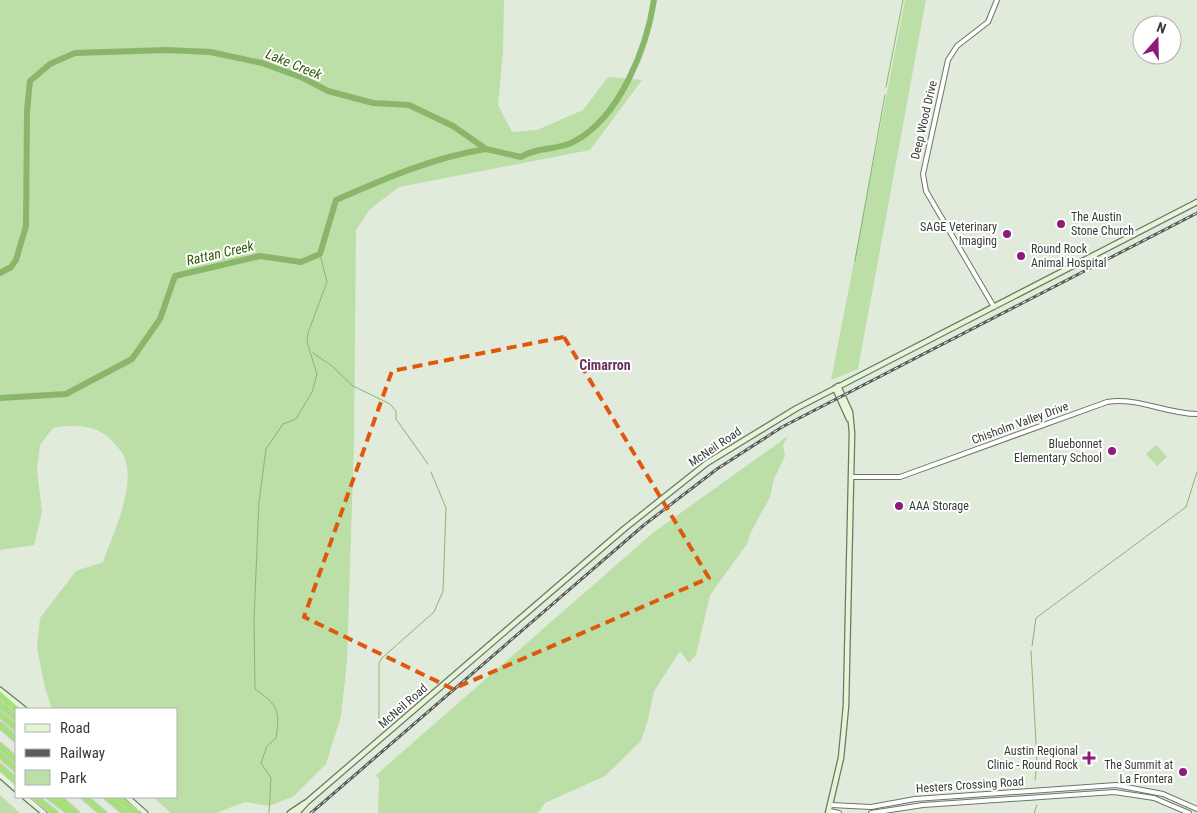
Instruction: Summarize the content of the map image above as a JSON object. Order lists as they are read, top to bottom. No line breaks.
{"streets":{"main road":["McNeil Road"],"street":["Deep Wood Drive","Chisholm Valley Drive","Hesters Crossing Road"]},"crossings":[["Deep Wood Drive","McNeil Road"]],"districts":["Cimarron"],"water":["Lake Creek","Rattan Creek"],"places":{"other":["The Austin Stone Church","SAGE Veterinary Imaging","Round Rock Animal Hospital","Bluebonnet Elementary School","AAA Storage","The Summit at La Frontera"],"health":["Austin Regional Clinic - Round Rock"]},"legend":["Road","Railway","Park"],"north":"top"}
